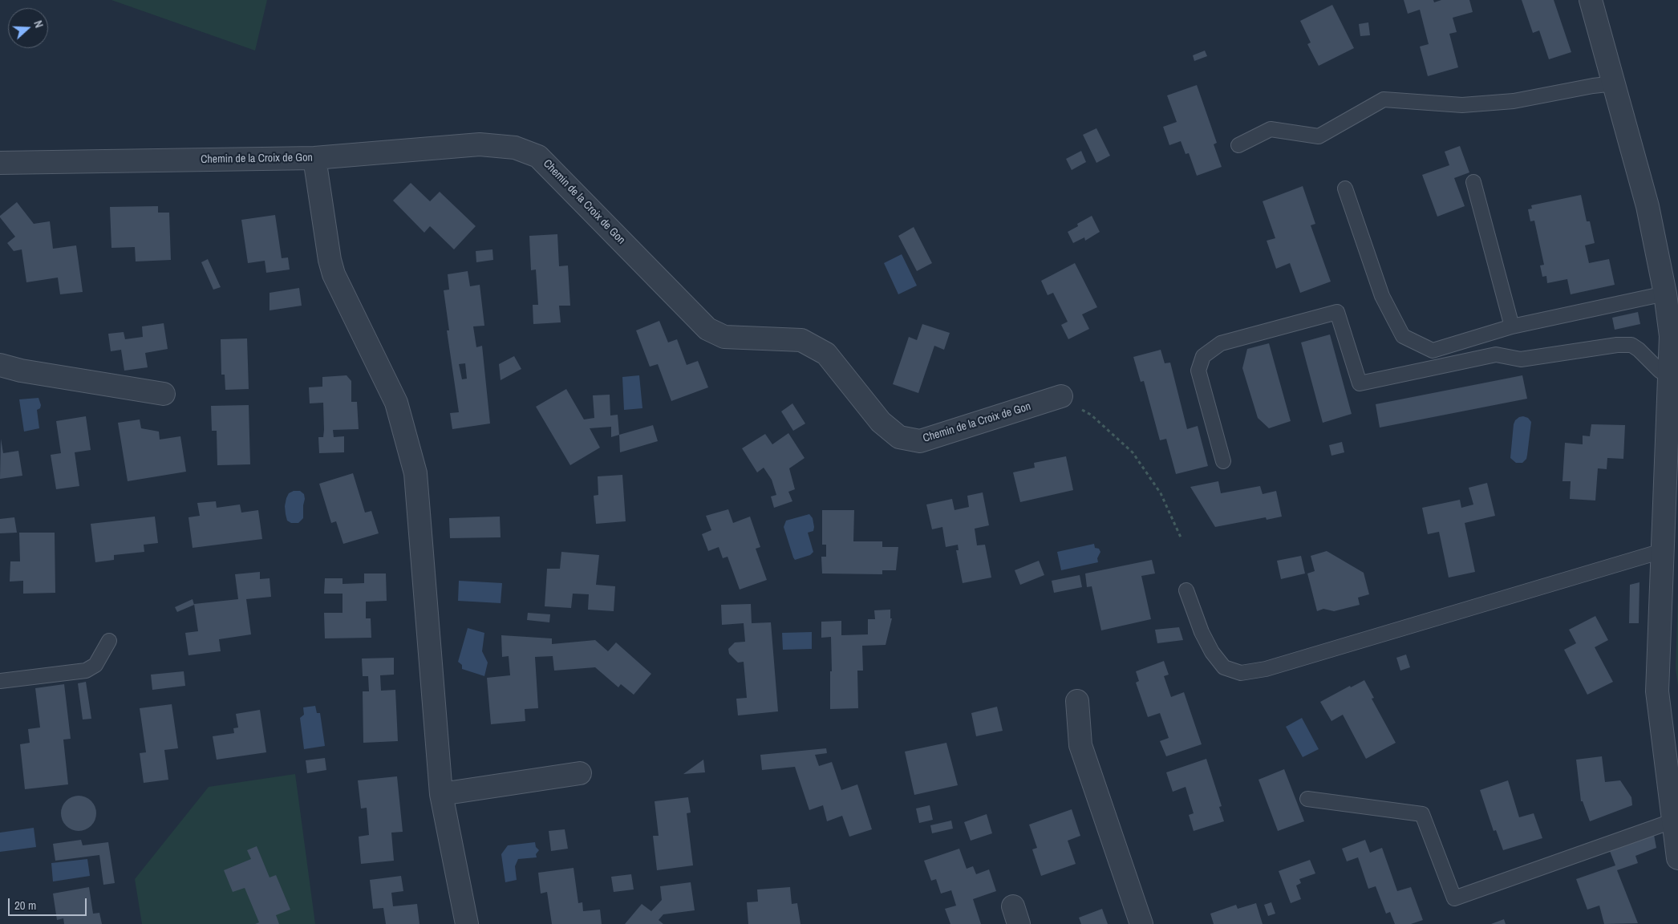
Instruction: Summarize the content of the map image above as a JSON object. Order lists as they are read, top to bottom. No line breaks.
{"streets":{"street":["Chemin de la Croix de Gon"]},"scale_bar":"20 m","north":"right"}
